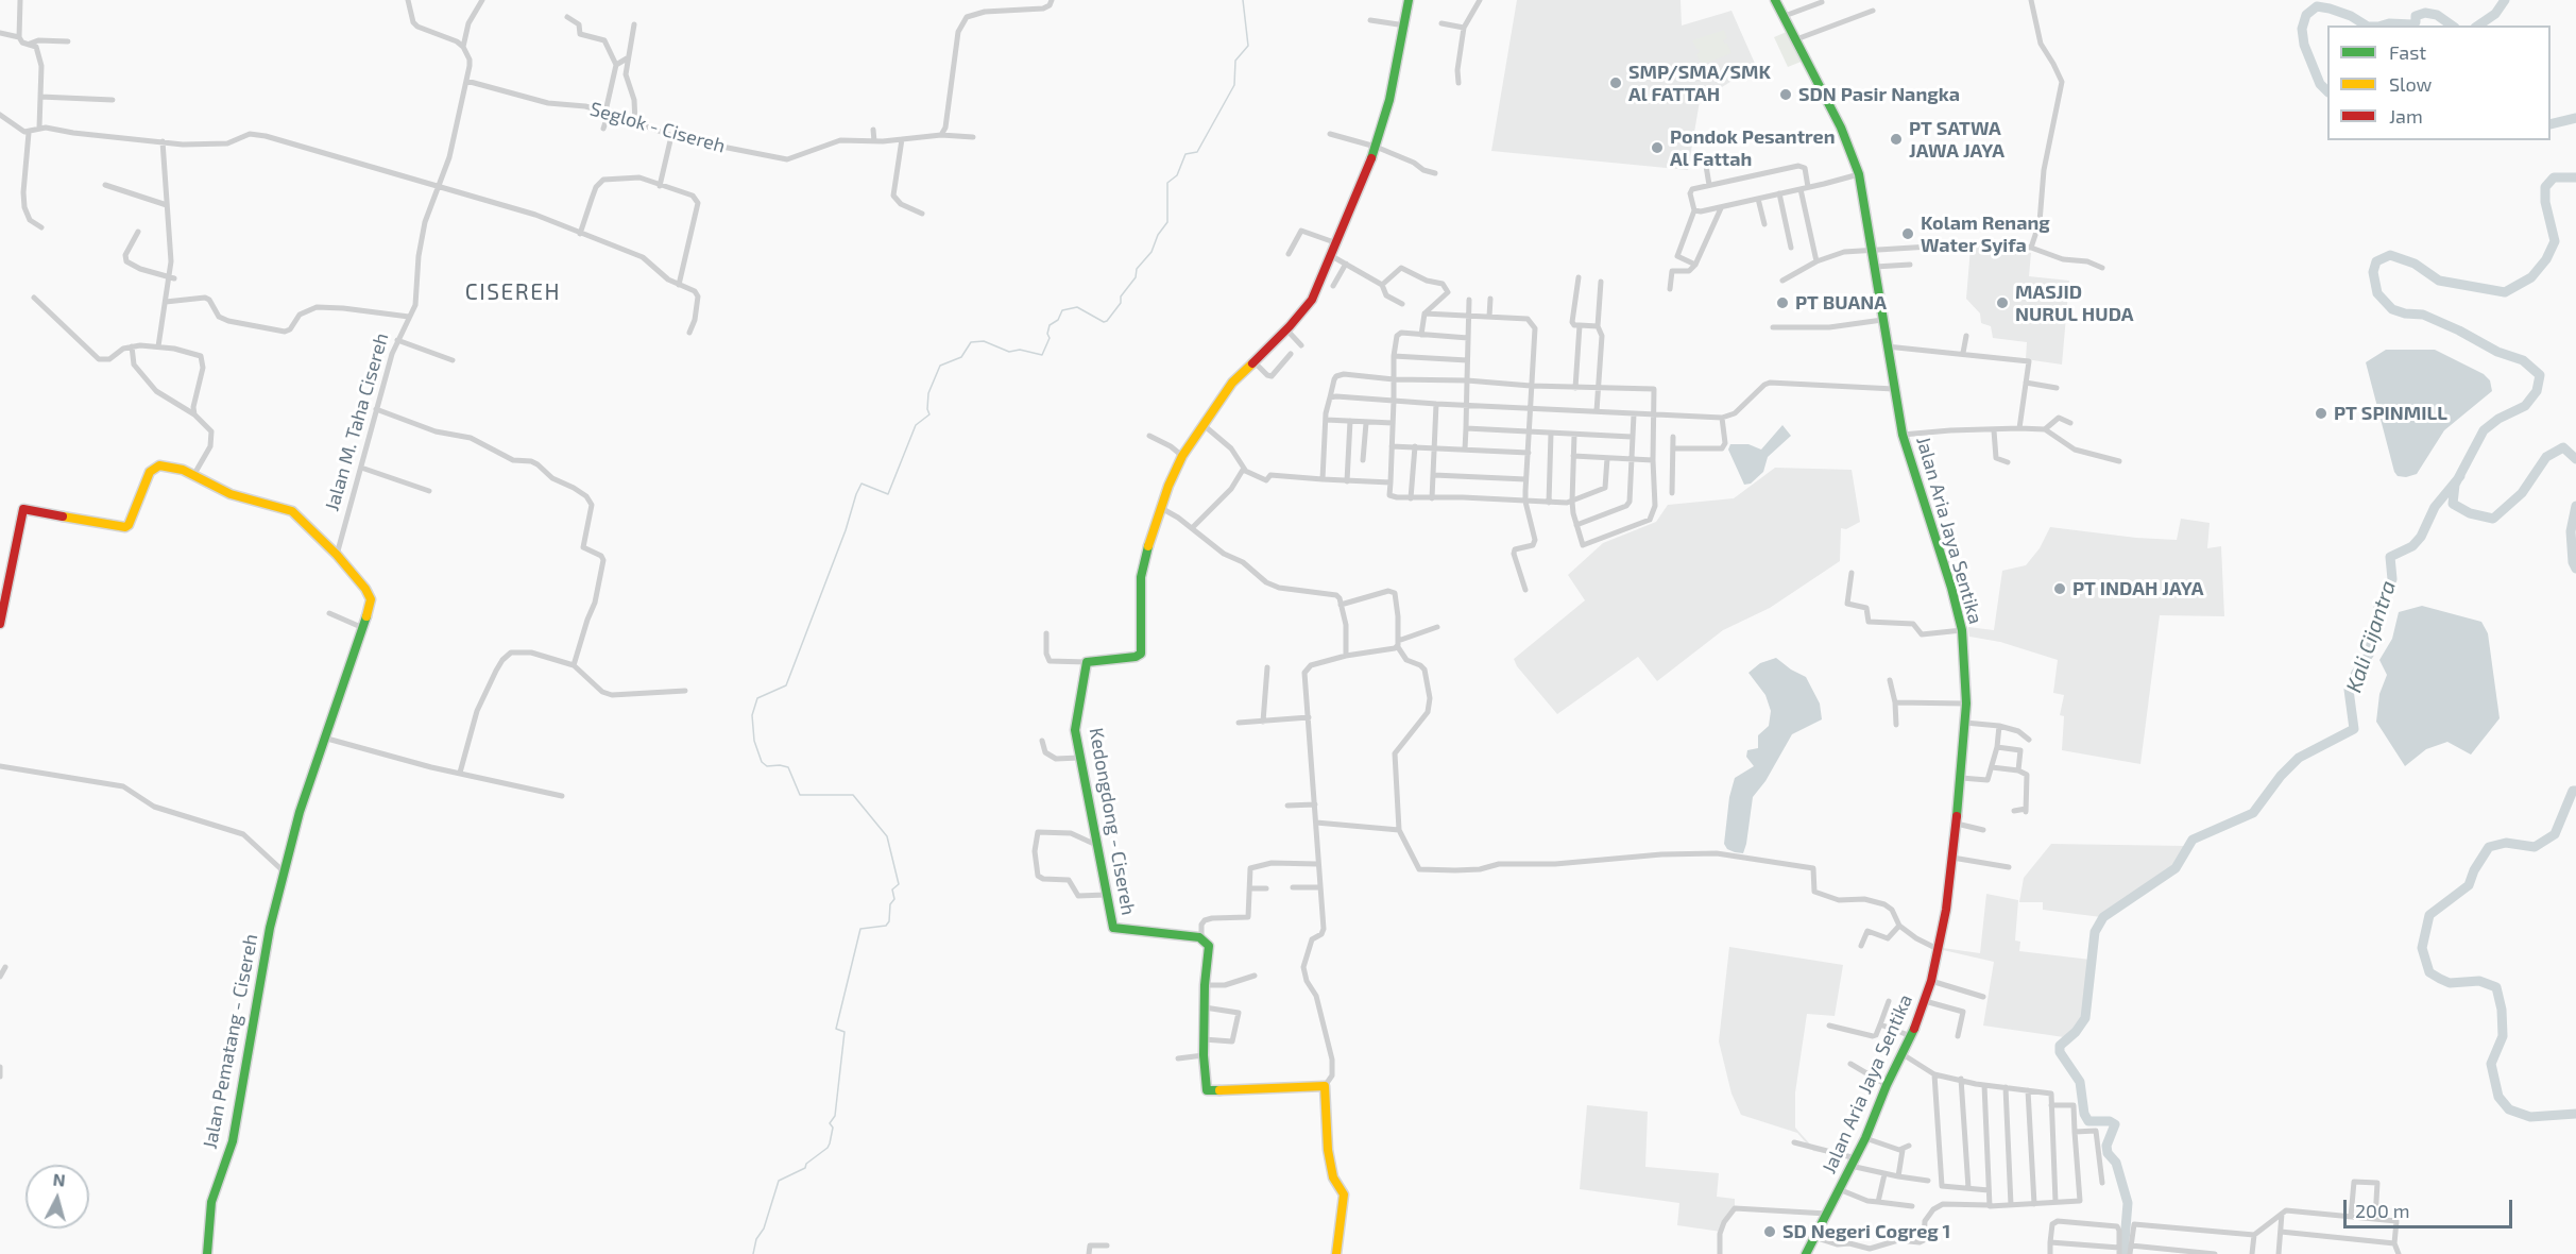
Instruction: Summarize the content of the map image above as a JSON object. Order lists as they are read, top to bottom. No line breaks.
{"streets":{"street":["Seglok - Cisereh","Jalan M. Taha Cisereh","Jalan Aria Jaya Sentika","Kedongdong - Cisereh","Jalan Pematang - Cisereh"]},"crossings":[["Seglok - Cisereh","Jalan M. Taha Cisereh"]],"districts":["CISEREH"],"water":["Kali Cijantra"],"places":["SMP/SMA/SMK Al FATTAH","SDN Pasir Nangka","PT SATWA JAWA JAYA","Pondok Pesantren Al Fattah","Kolam Renang Water Syifa","PT BUANA","MASJID NURUL HUDA","PT SPINMILL","PT INDAH JAYA","SD Negeri Cogreg 1"],"legend":["Fast","Slow","Jam"],"scale_bar":"200 m","north":"top"}
